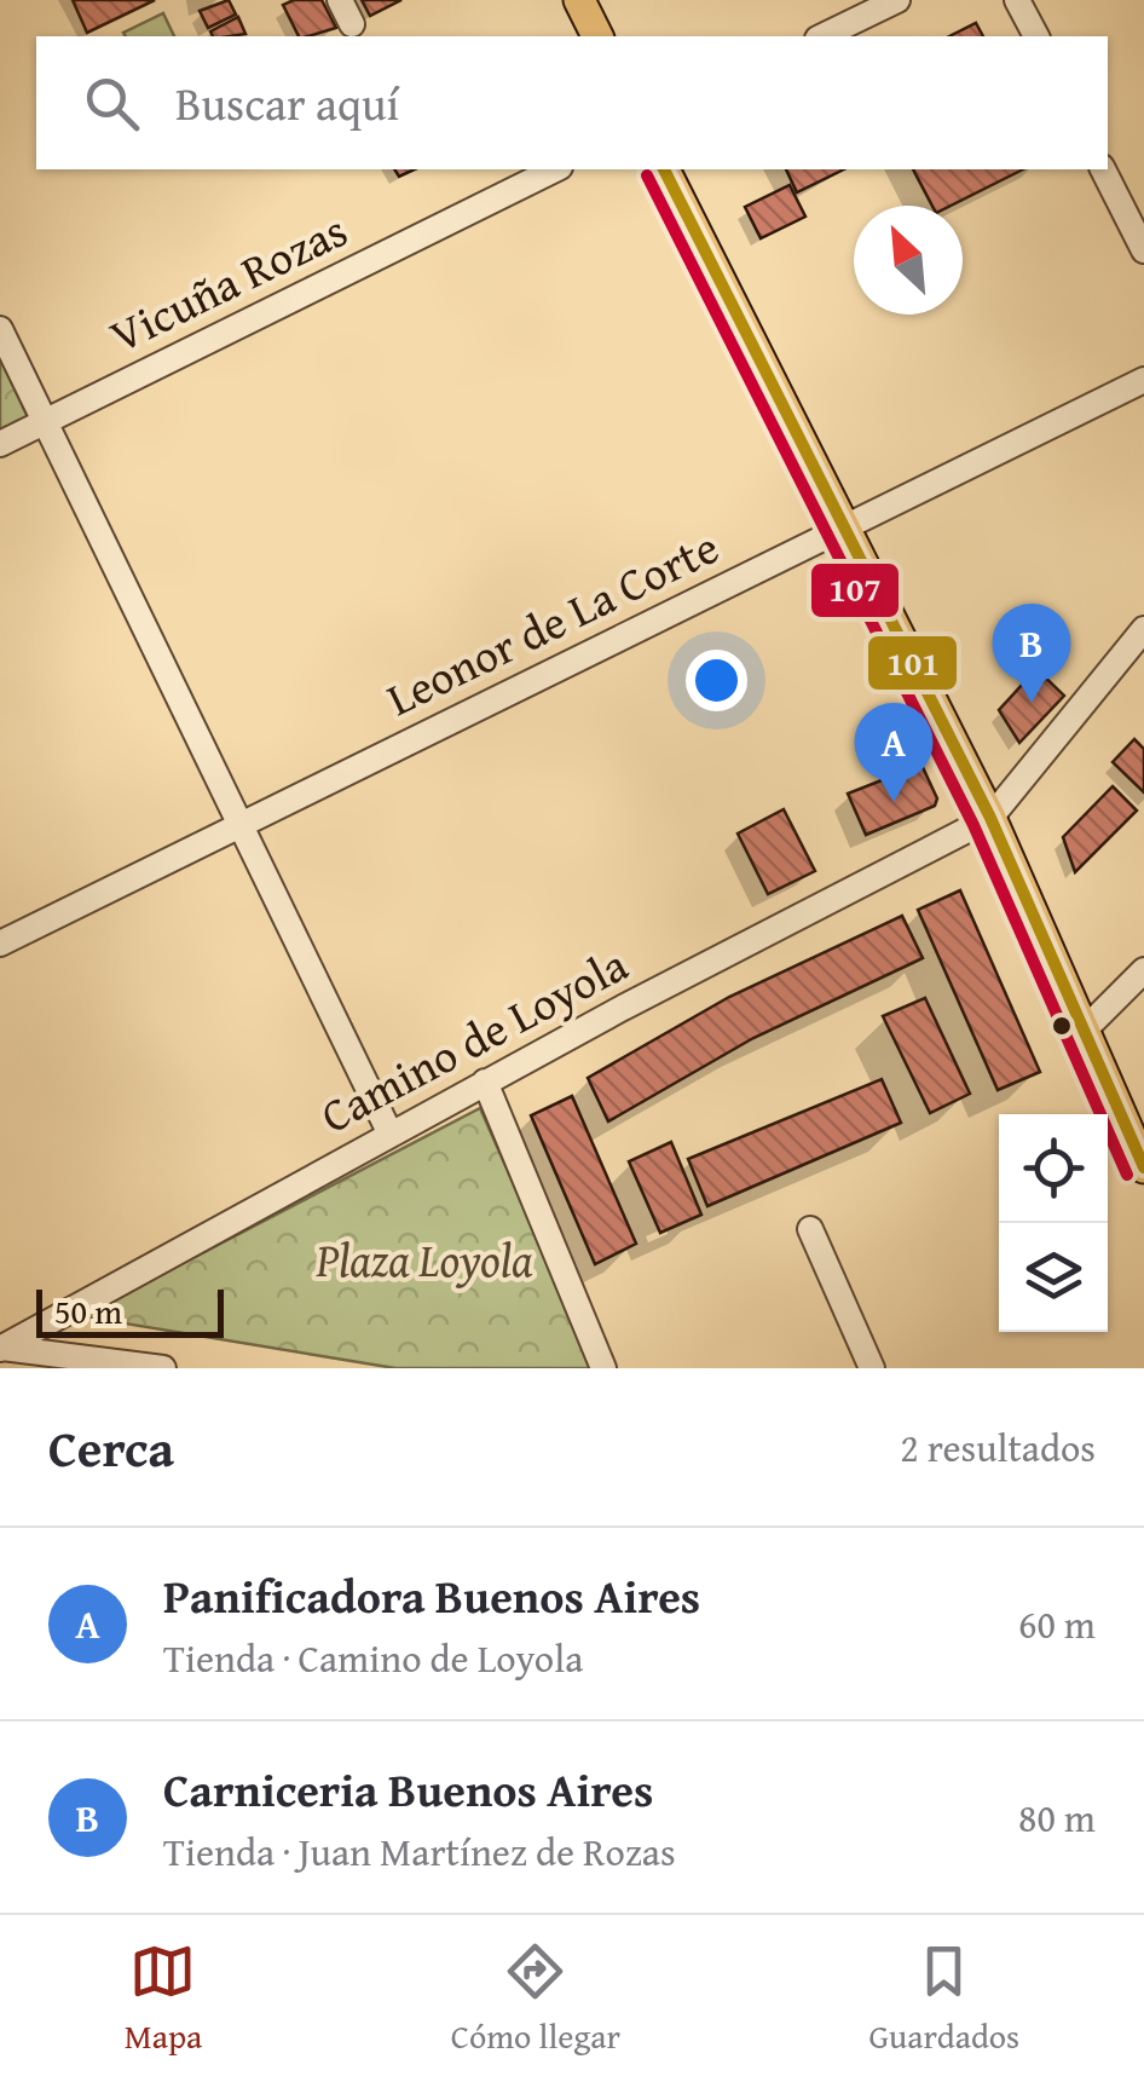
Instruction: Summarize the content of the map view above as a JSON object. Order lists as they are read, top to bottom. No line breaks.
{"streets":{"street":["Vicuña Rozas","Leonor de La Corte","Camino de Loyola"]},"parks":["Plaza Loyola"],"lines":["transit line 101","transit line 107"],"scale_bar":"50 m","north":"top left","page":{"search":"Buscar aquí","pins":["B","A"],"scale":"50 m","heading":["Cerca","2 resultados"],"list":[{"mark":"A","name":"Panificadora Buenos Aires","note":"Tienda · Camino de Loyola","value":"60 m"},{"mark":"B","name":"Carniceria Buenos Aires","note":"Tienda · Juan Martínez de Rozas","value":"80 m"}],"nav":["Mapa","Cómo llegar","Guardados"]}}
